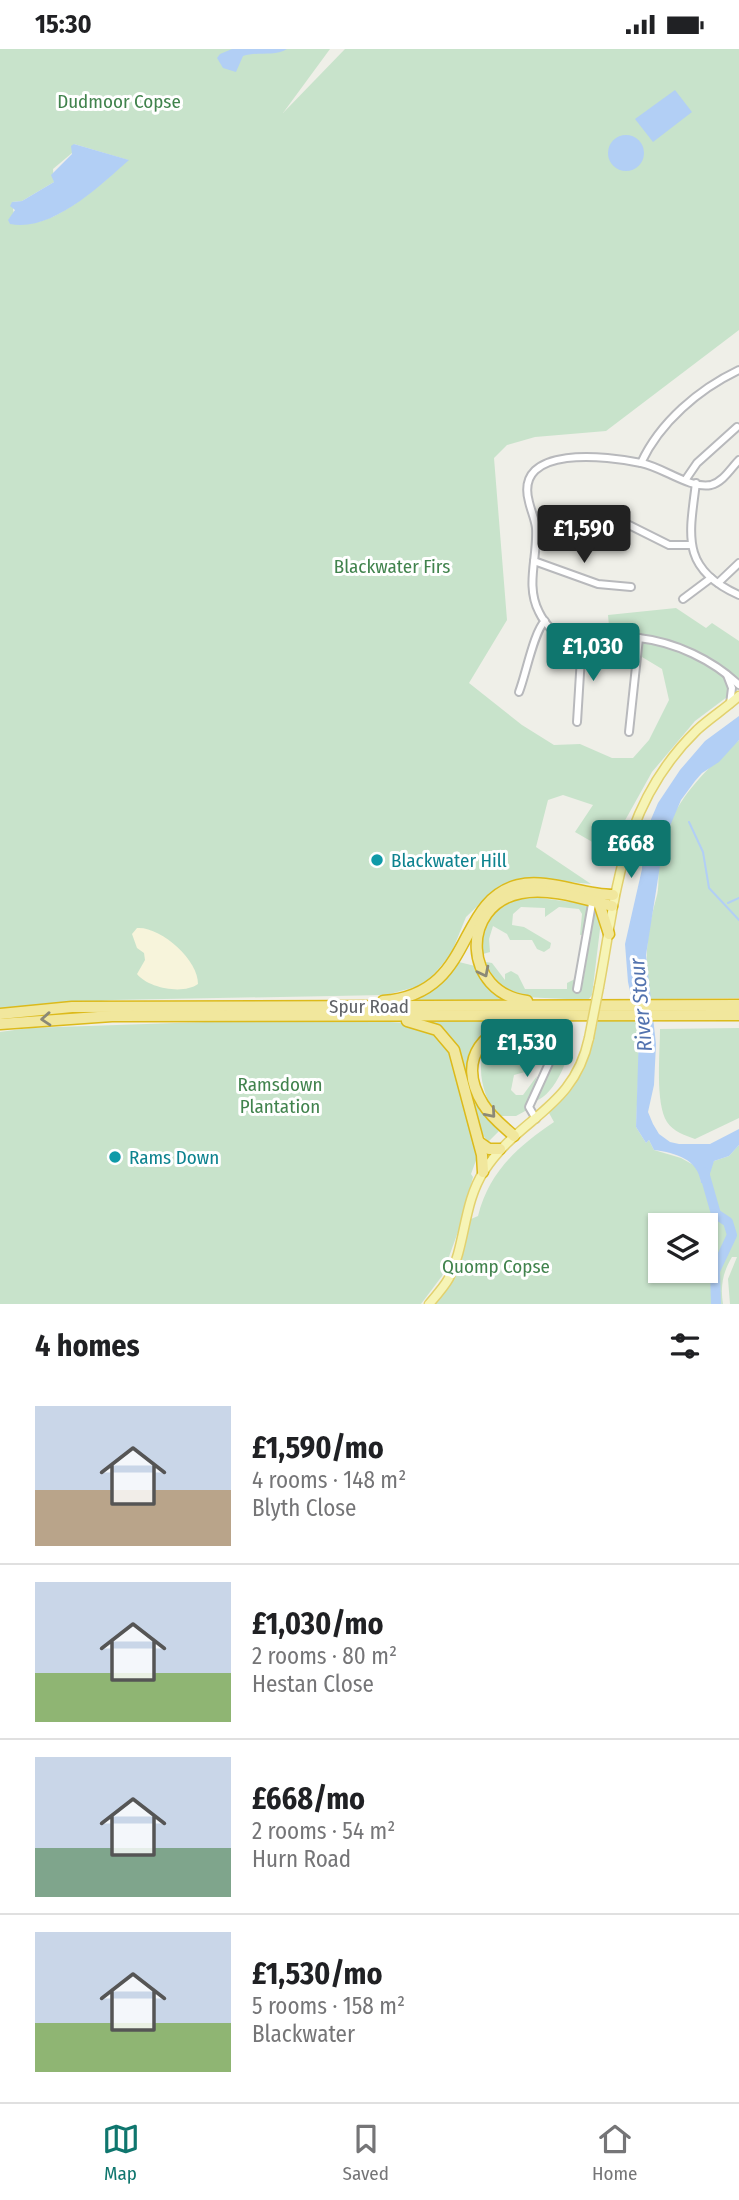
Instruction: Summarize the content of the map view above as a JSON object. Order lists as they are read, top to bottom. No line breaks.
{"streets":{"highway":["Spur Road"]},"water":["River Stour"],"parks":["Dudmoor Copse","Blackwater Firs","Ramsdown Plantation","Quomp Copse"],"places":["Blackwater Hill","Rams Down"],"page":{"status":"15:30","price":["£1,590","£1,030","£668","£1,530"],"heading":"4 homes","list":[{"name":"£1,590/mo","note":"4 rooms · 148 m² · Blyth Close"},{"name":"£1,030/mo","note":"2 rooms · 80 m² · Hestan Close"},{"name":"£668/mo","note":"2 rooms · 54 m² · Hurn Road"},{"name":"£1,530/mo","note":"5 rooms · 158 m² · Blackwater"}],"tabs":["Map","Saved","Home"]}}
